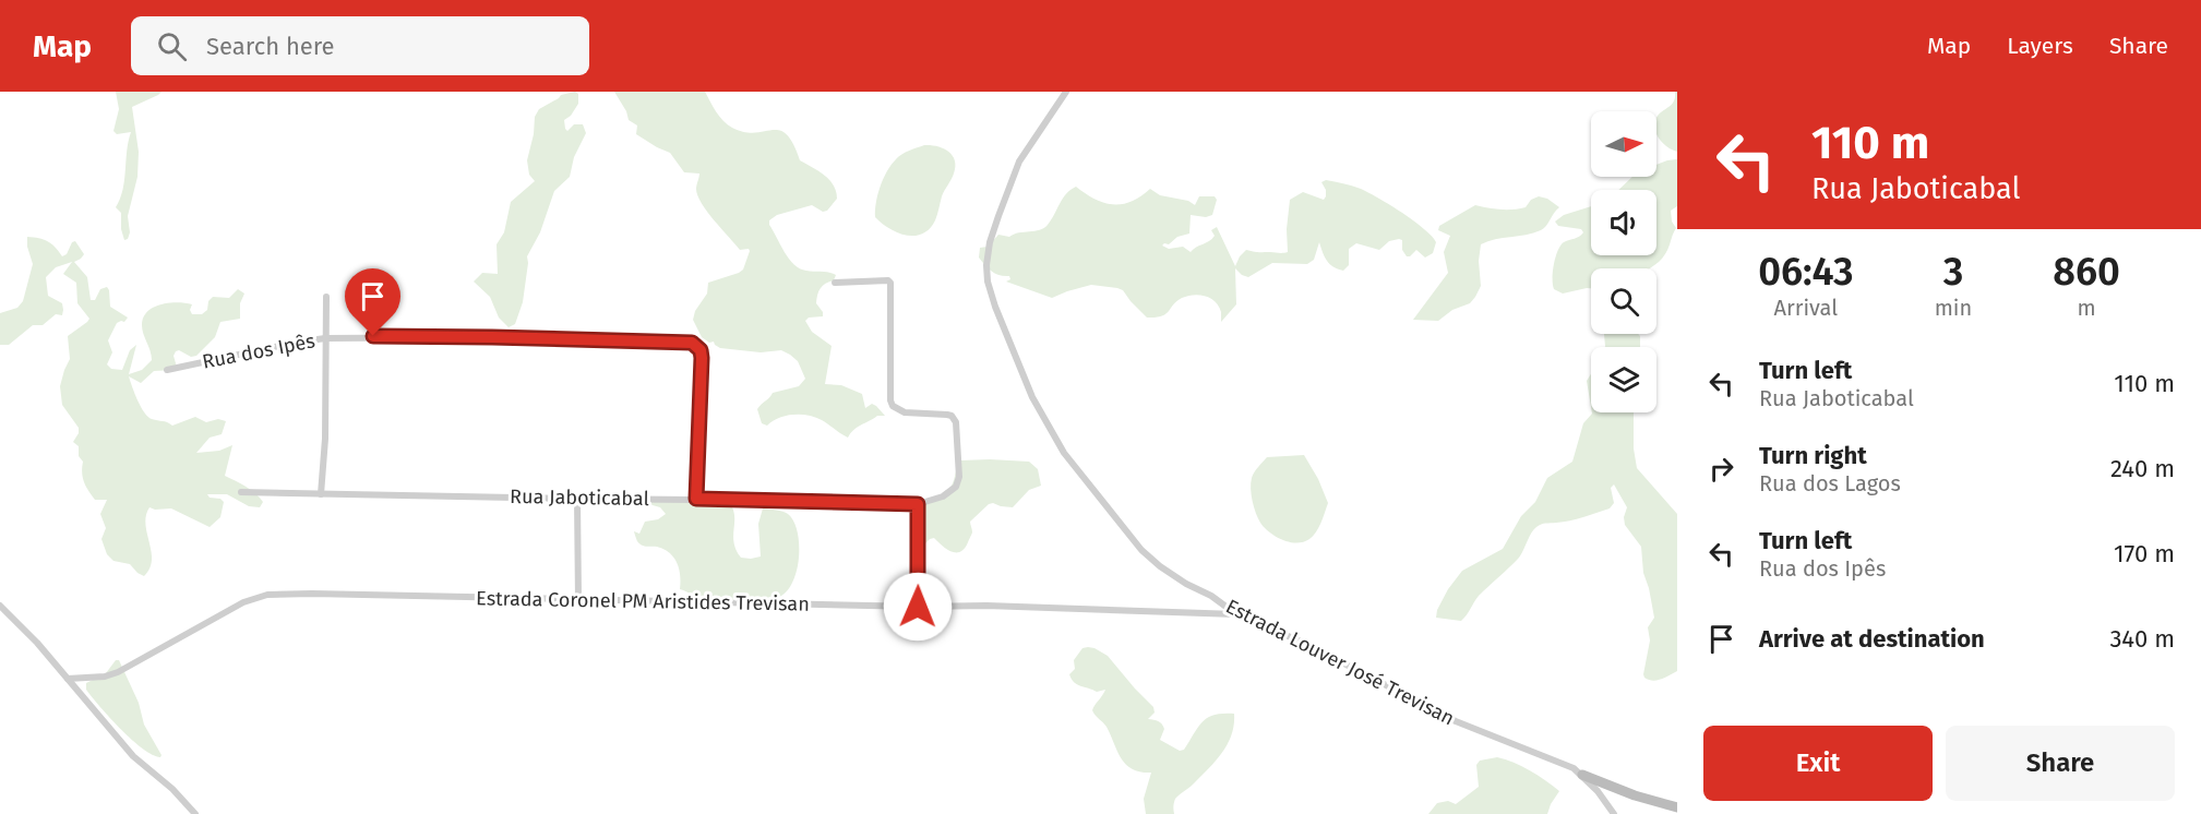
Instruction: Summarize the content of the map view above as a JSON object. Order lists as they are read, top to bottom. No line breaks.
{"streets":{"street":["Rua dos Ipês","Rua Jaboticabal","Estrada Coronel PM Aristides Trevisan","Estrada Louver José Trevisan"]},"crossings":[["Rua dos Ipês","Rua Jaboticabal"],["Estrada Coronel PM Aristides Trevisan","Estrada Louver José Trevisan"]],"north":"right","page":{"header":"Map","search":"Search here","nav":["Map","Layers","Share"],"turn":["110 m","Rua Jaboticabal"],"eta":["06:43","Arrival","3","min","860","m"],"list":[{"name":"Turn left","note":"Rua Jaboticabal","value":"110 m"},{"name":"Turn right","note":"Rua dos Lagos","value":"240 m"},{"name":"Turn left","note":"Rua dos Ipês","value":"170 m"},{"name":"Arrive at destination","value":"340 m"}],"buttons":["Exit","Share"]}}
